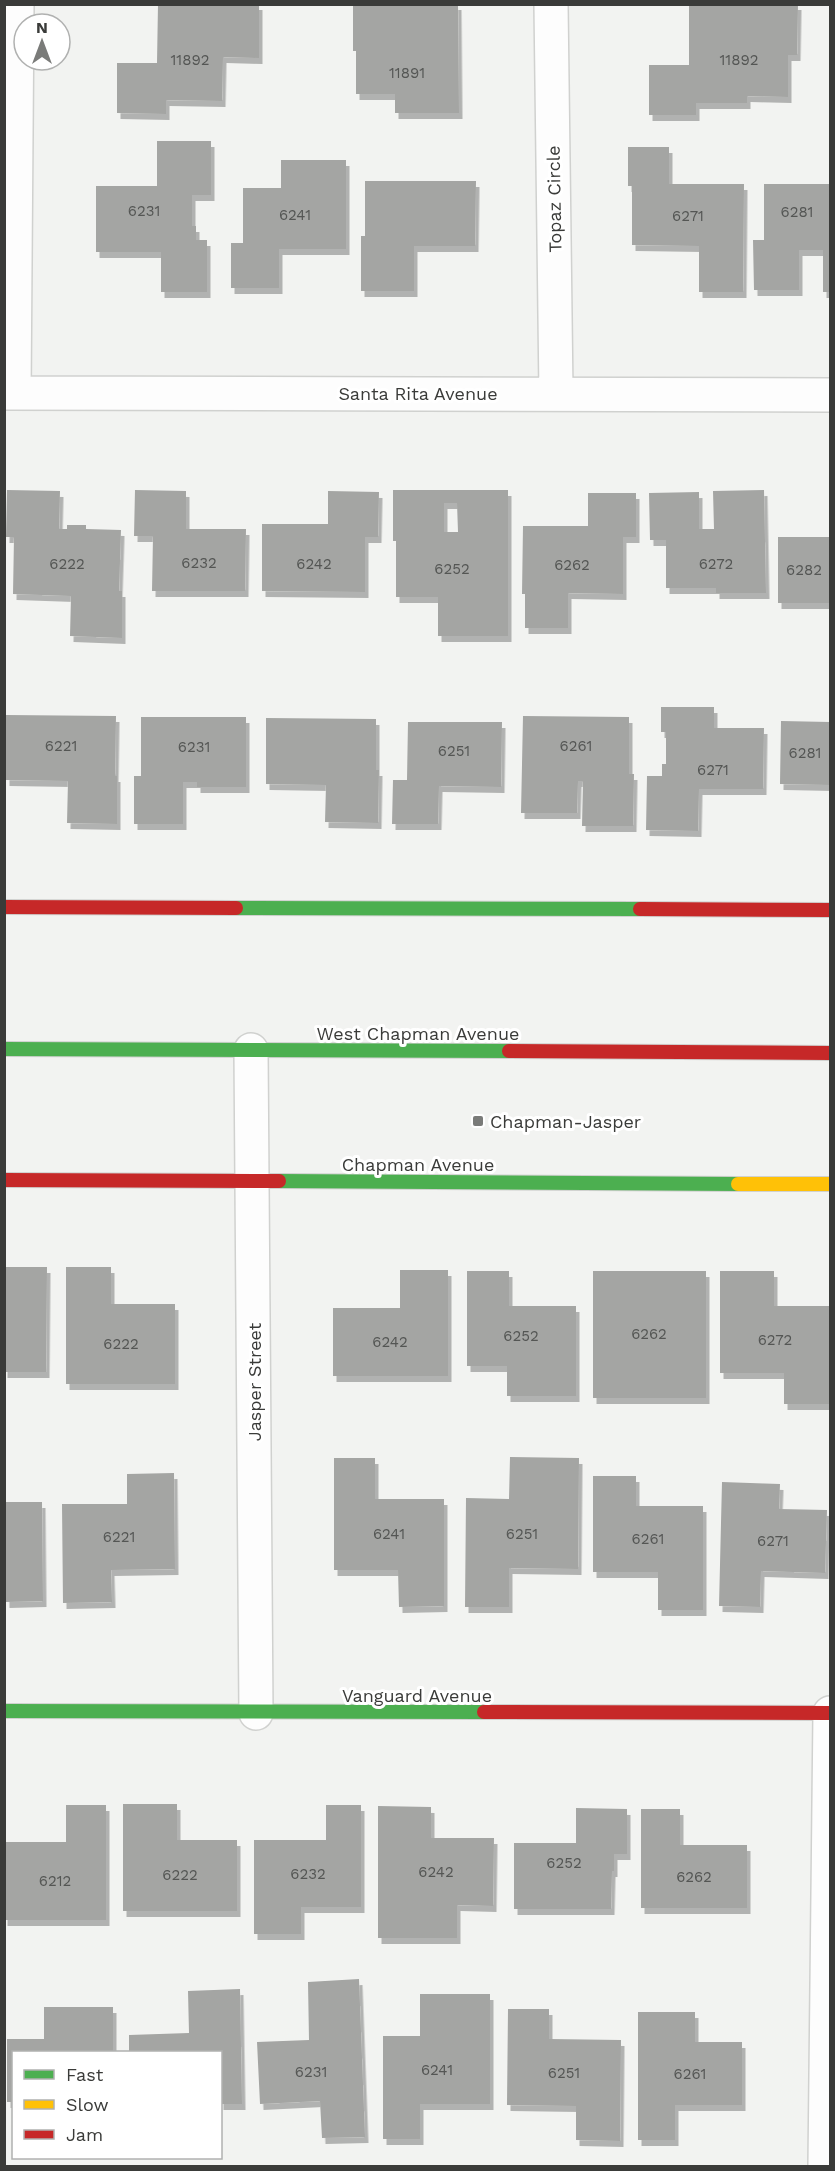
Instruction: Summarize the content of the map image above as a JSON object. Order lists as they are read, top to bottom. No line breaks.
{"streets":{"street":["Topaz Circle","Santa Rita Avenue","West Chapman Avenue","Chapman Avenue","Jasper Street","Vanguard Avenue"]},"crossings":[["Topaz Circle","Santa Rita Avenue"],["West Chapman Avenue","Jasper Street"],["Chapman Avenue","Jasper Street"],["Jasper Street","Vanguard Avenue"]],"places":{"transit":["Chapman-Jasper"]},"house_numbers":["11892","11892","11891","6231","6281","6241","6271","6232","6222","6242","6272","6262","6252","6282","6221","6261","6231","6251","6281","6271","6262","6252","6272","6242","6222","6241","6251","6221","6261","6271","6252","6242","6232","6222","6262","6212","6241","6231","6251","6261"],"legend":["Fast","Slow","Jam"],"north":"top"}
